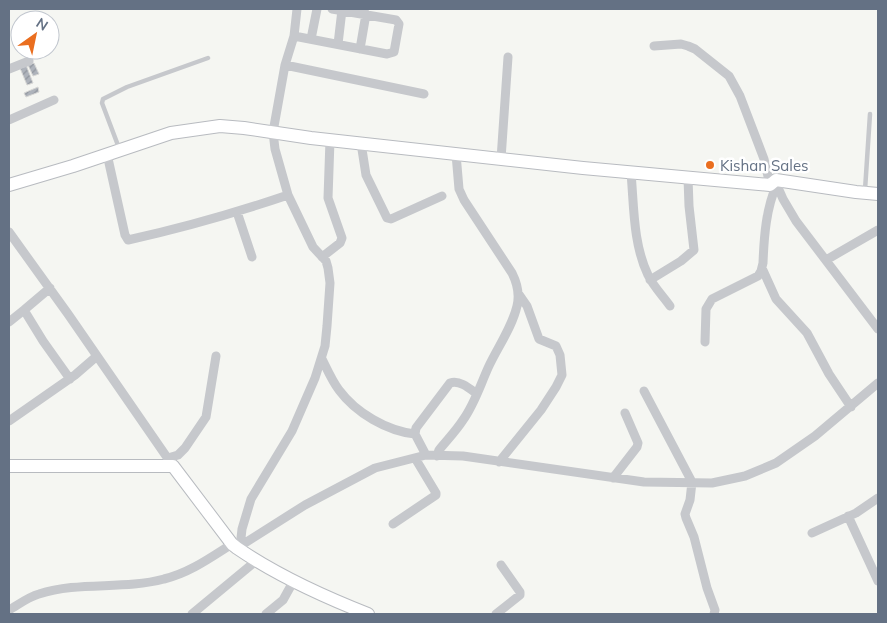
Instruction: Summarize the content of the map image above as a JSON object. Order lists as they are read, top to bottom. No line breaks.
{"places":["Kishan Sales"],"north":"top right"}
